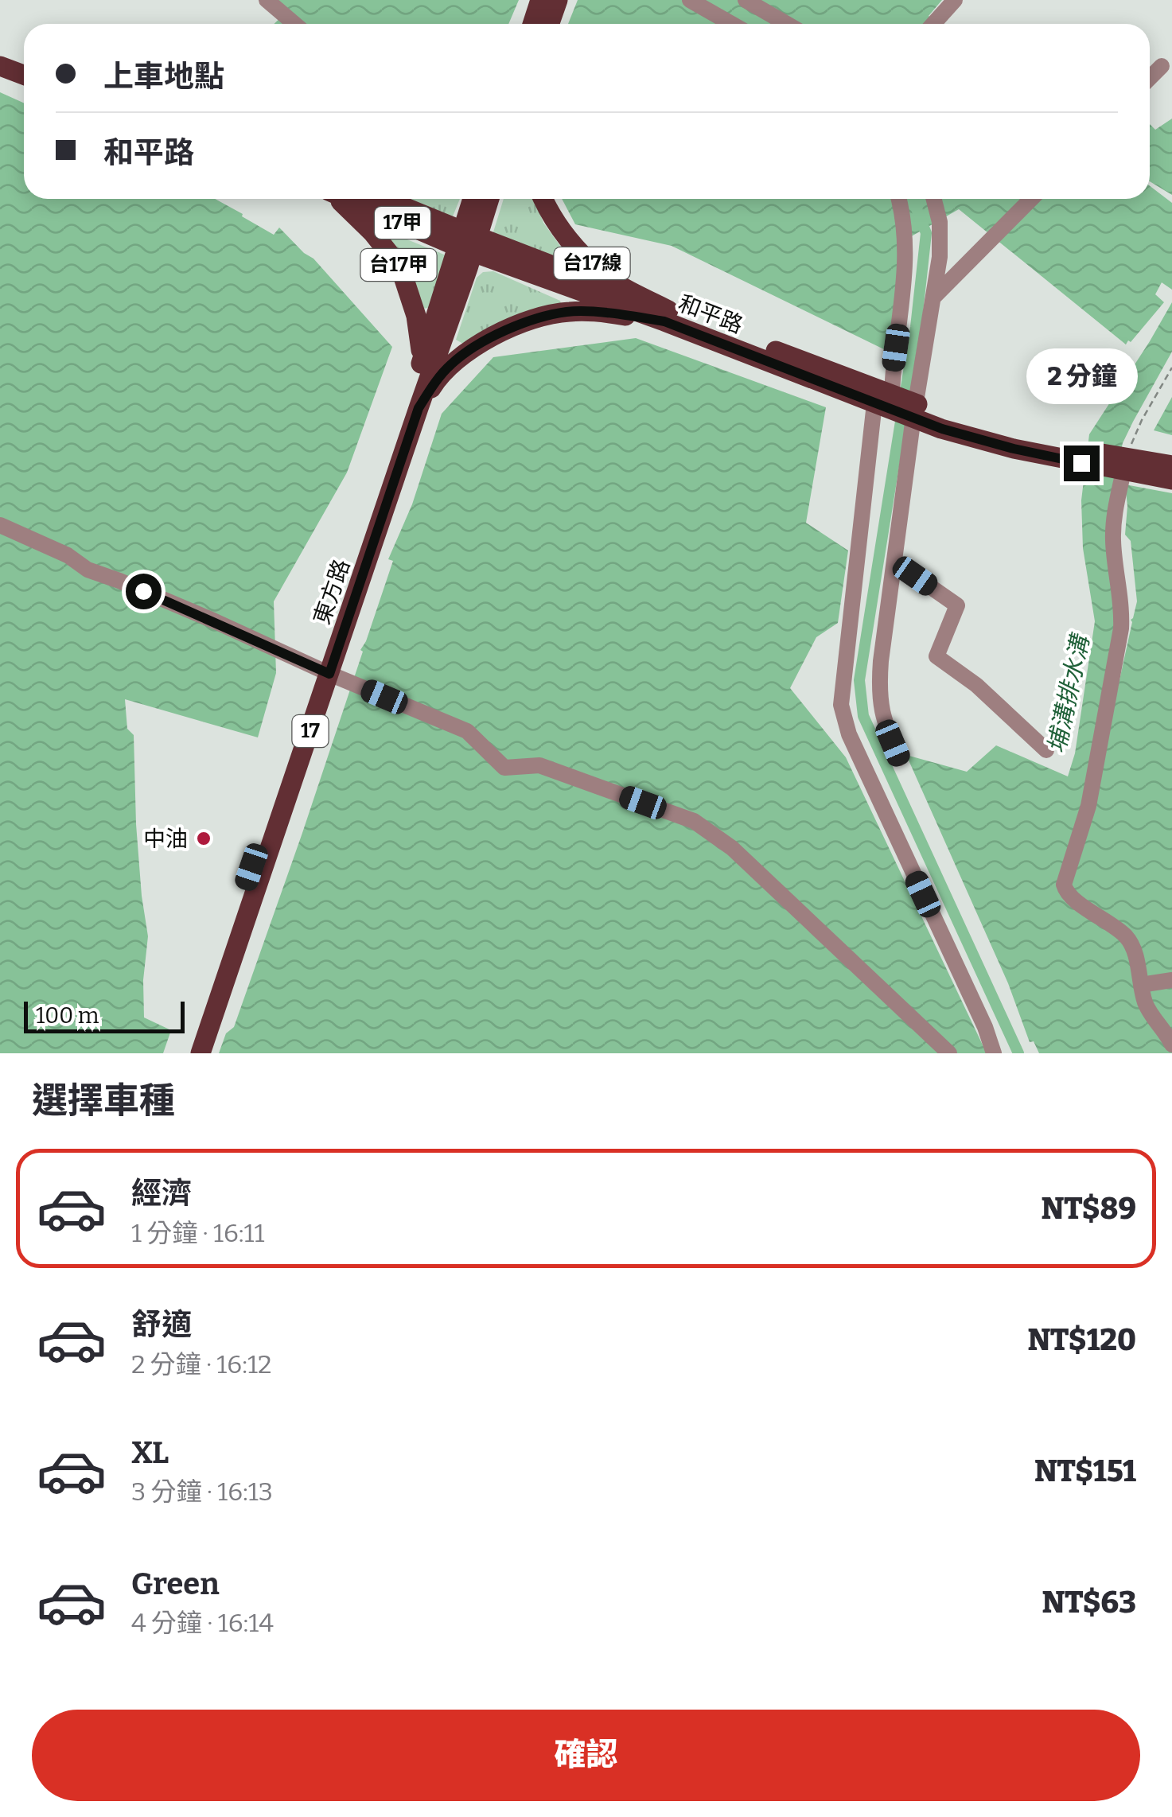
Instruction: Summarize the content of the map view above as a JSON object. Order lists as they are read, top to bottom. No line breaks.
{"streets":{"main road":["17甲","台17線","台17甲","和平路","東方路","17"]},"crossings":[["台17線","和平路"],["台17線","東方路"],["台17甲","東方路"],["和平路","東方路"]],"water":["埔溝排水溝"],"places":["中油"],"scale_bar":"100 m","page":{"banner":["上車地點","和平路"],"bubble":"2 分鐘","scale":"100 m","heading":"選擇車種","list":[{"name":"經濟","note":"1 分鐘 · 16:11","value":"NT$89"},{"name":"舒適","note":"2 分鐘 · 16:12","value":"NT$120"},{"name":"XL","note":"3 分鐘 · 16:13","value":"NT$151"},{"name":"Green","note":"4 分鐘 · 16:14","value":"NT$63"}],"buttons":"確認"}}
